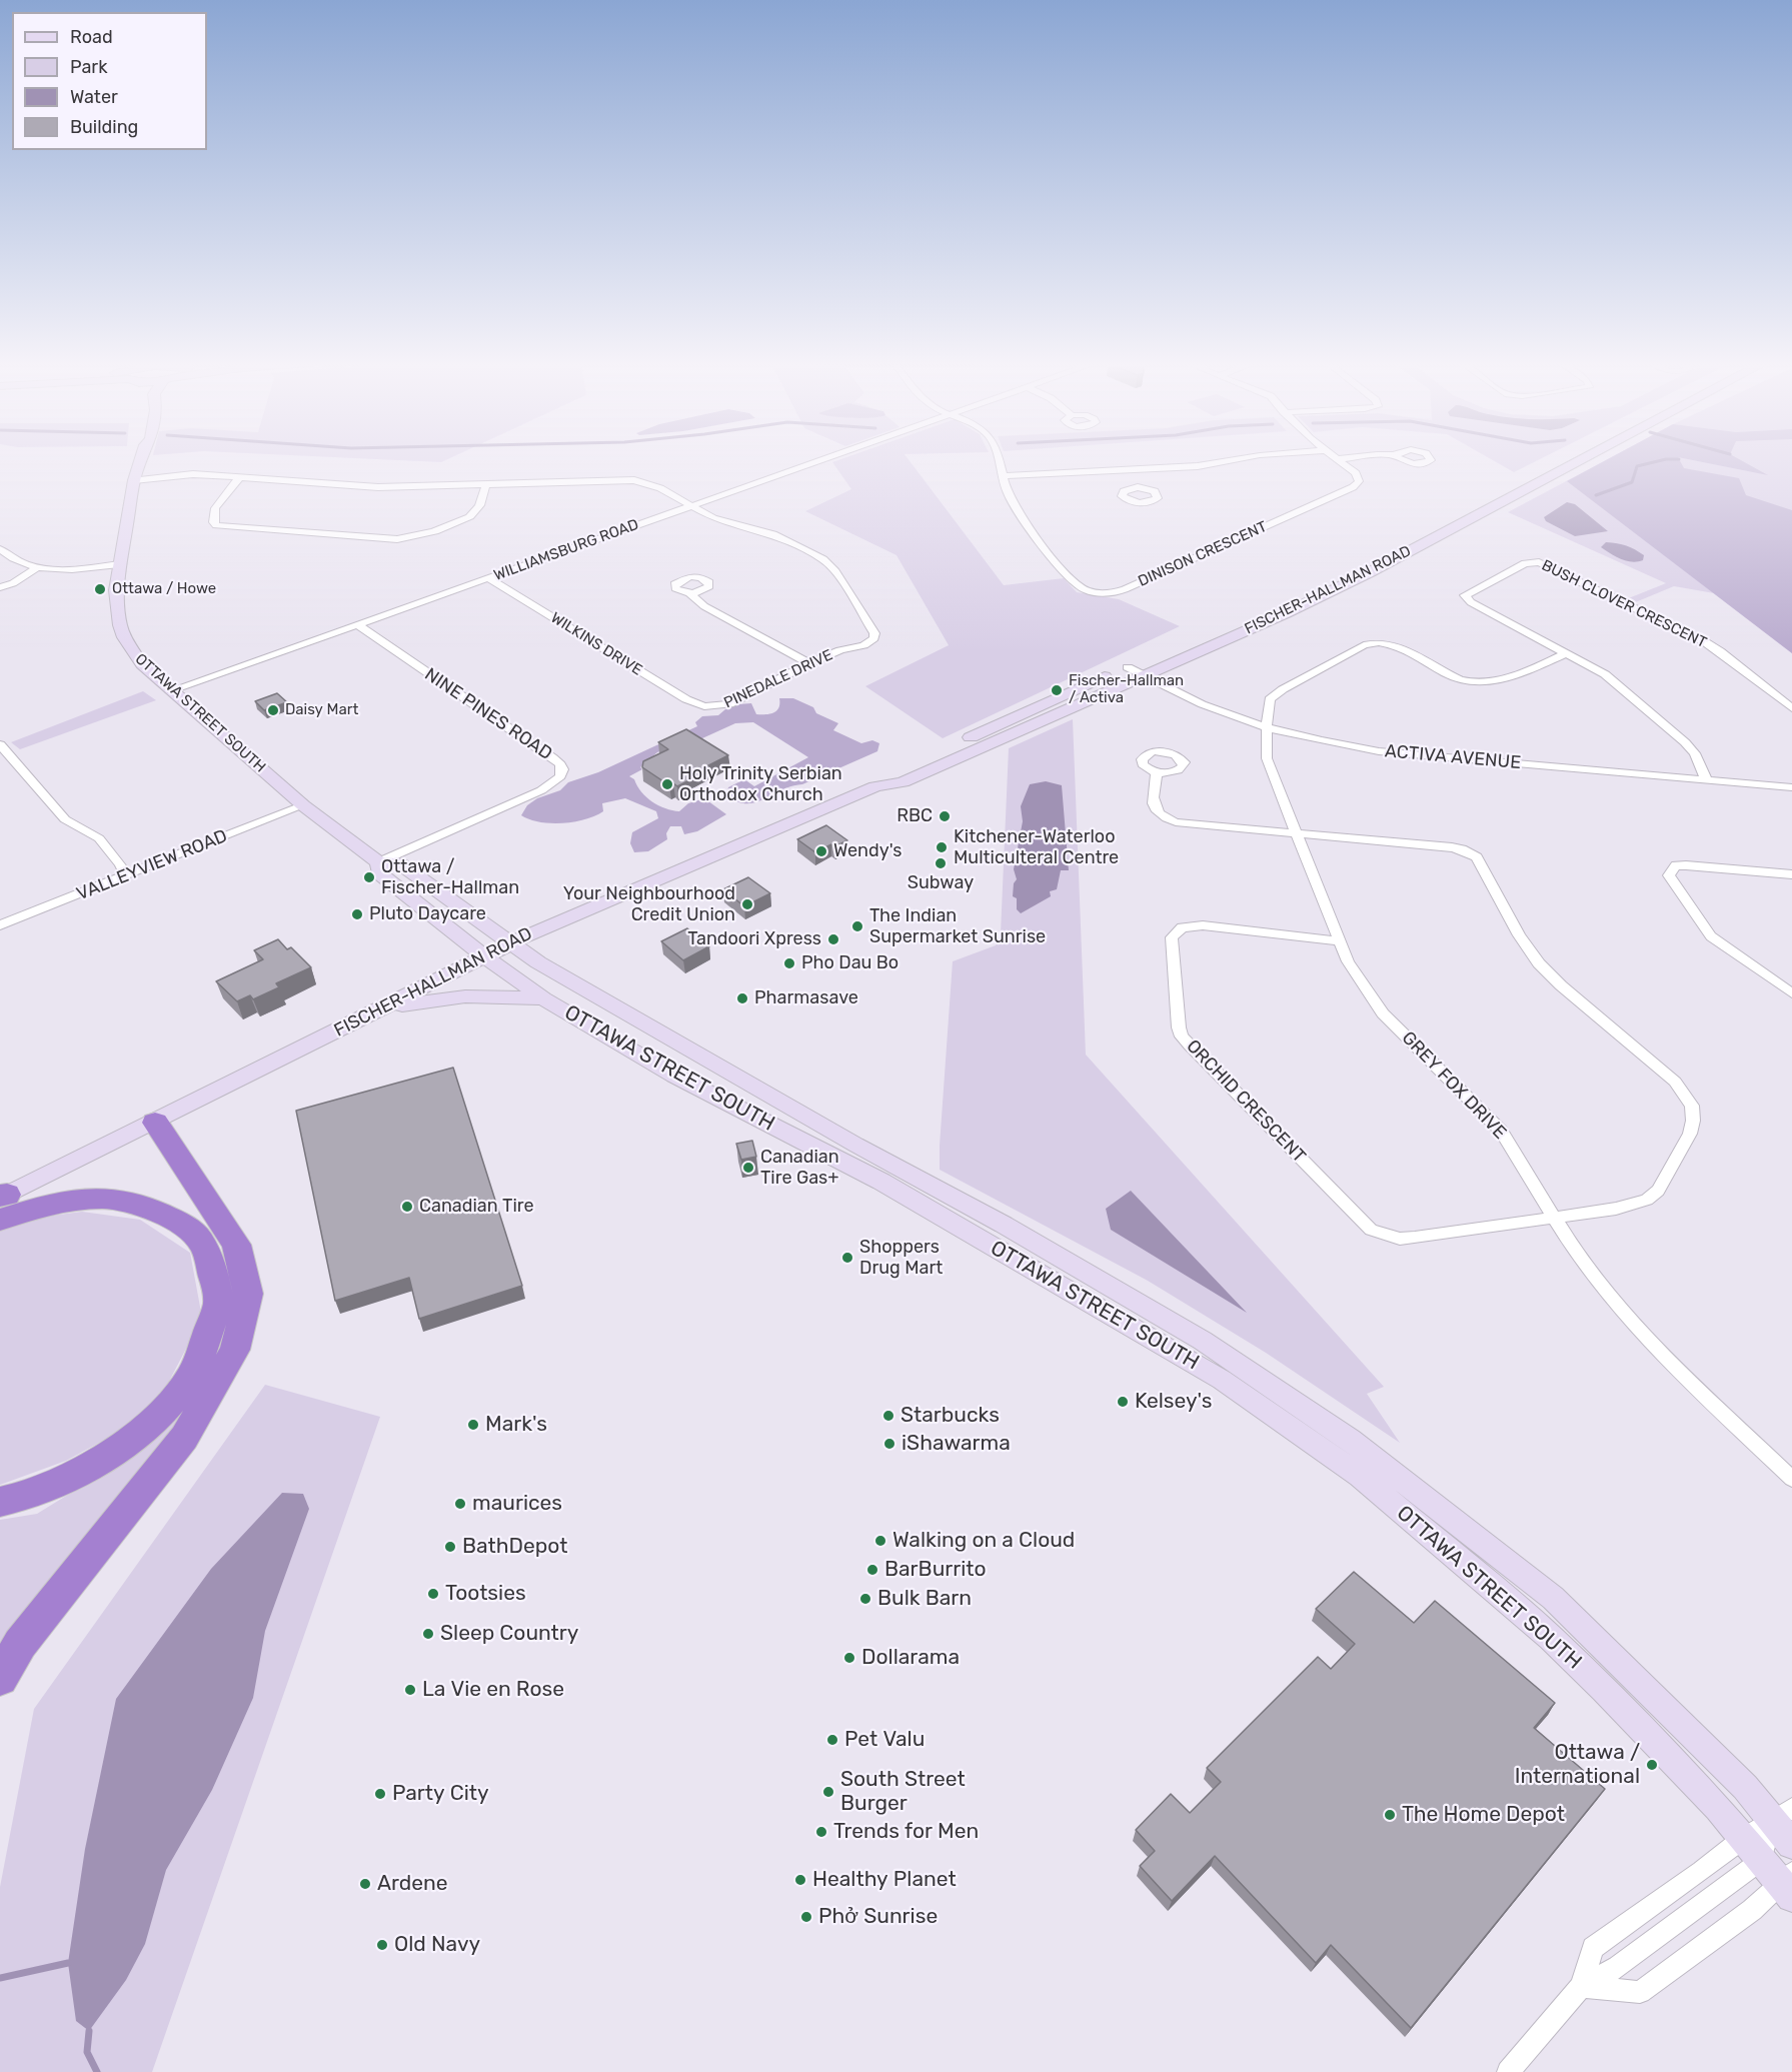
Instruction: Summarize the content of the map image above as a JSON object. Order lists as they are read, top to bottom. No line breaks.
{"streets":{"main road":["FISCHER-HALLMAN ROAD","OTTAWA STREET SOUTH"],"street":["WILLIAMSBURG ROAD","DINISON CRESCENT","BUSH CLOVER CRESCENT","WILKINS DRIVE","PINEDALE DRIVE","NINE PINES ROAD","ACTIVA AVENUE","VALLEYVIEW ROAD","GREY FOX DRIVE","ORCHID CRESCENT"]},"crossings":[["WILLIAMSBURG ROAD","WILKINS DRIVE"],["WILLIAMSBURG ROAD","PINEDALE DRIVE"],["WILLIAMSBURG ROAD","OTTAWA STREET SOUTH"],["WILLIAMSBURG ROAD","NINE PINES ROAD"],["FISCHER-HALLMAN ROAD","OTTAWA STREET SOUTH"],["FISCHER-HALLMAN ROAD","ACTIVA AVENUE"],["BUSH CLOVER CRESCENT","ACTIVA AVENUE"],["BUSH CLOVER CRESCENT","GREY FOX DRIVE"],["WILKINS DRIVE","PINEDALE DRIVE"],["PINEDALE DRIVE","OTTAWA STREET SOUTH"],["OTTAWA STREET SOUTH","NINE PINES ROAD"],["OTTAWA STREET SOUTH","VALLEYVIEW ROAD"],["ACTIVA AVENUE","GREY FOX DRIVE"],["GREY FOX DRIVE","ORCHID CRESCENT"]],"places":["Ottawa / Howe","Fischer-Hallman / Activa","Daisy Mart","Holy Trinity Serbian Orthodox Church","RBC","Kitchener-Waterloo Multiculteral Centre","Wendy's","Subway","Ottawa / Fischer-Hallman","Your Neighbourhood Credit Union","Pluto Daycare","The Indian Supermarket Sunrise","Tandoori Xpress","Pho Dau Bo","Pharmasave","Canadian Tire Gas+","Canadian Tire","Shoppers Drug Mart","Kelsey's","Starbucks","Mark's","iShawarma","maurices","Walking on a Cloud","BathDepot","BarBurrito","Tootsies","Bulk Barn","Sleep Country","Dollarama","La Vie en Rose","Pet Valu","Ottawa / International","South Street Burger","Party City","The Home Depot","Trends for Men","Healthy Planet","Ardene","Phở Sunrise","Old Navy"],"legend":["Road","Park","Water","Building"]}
